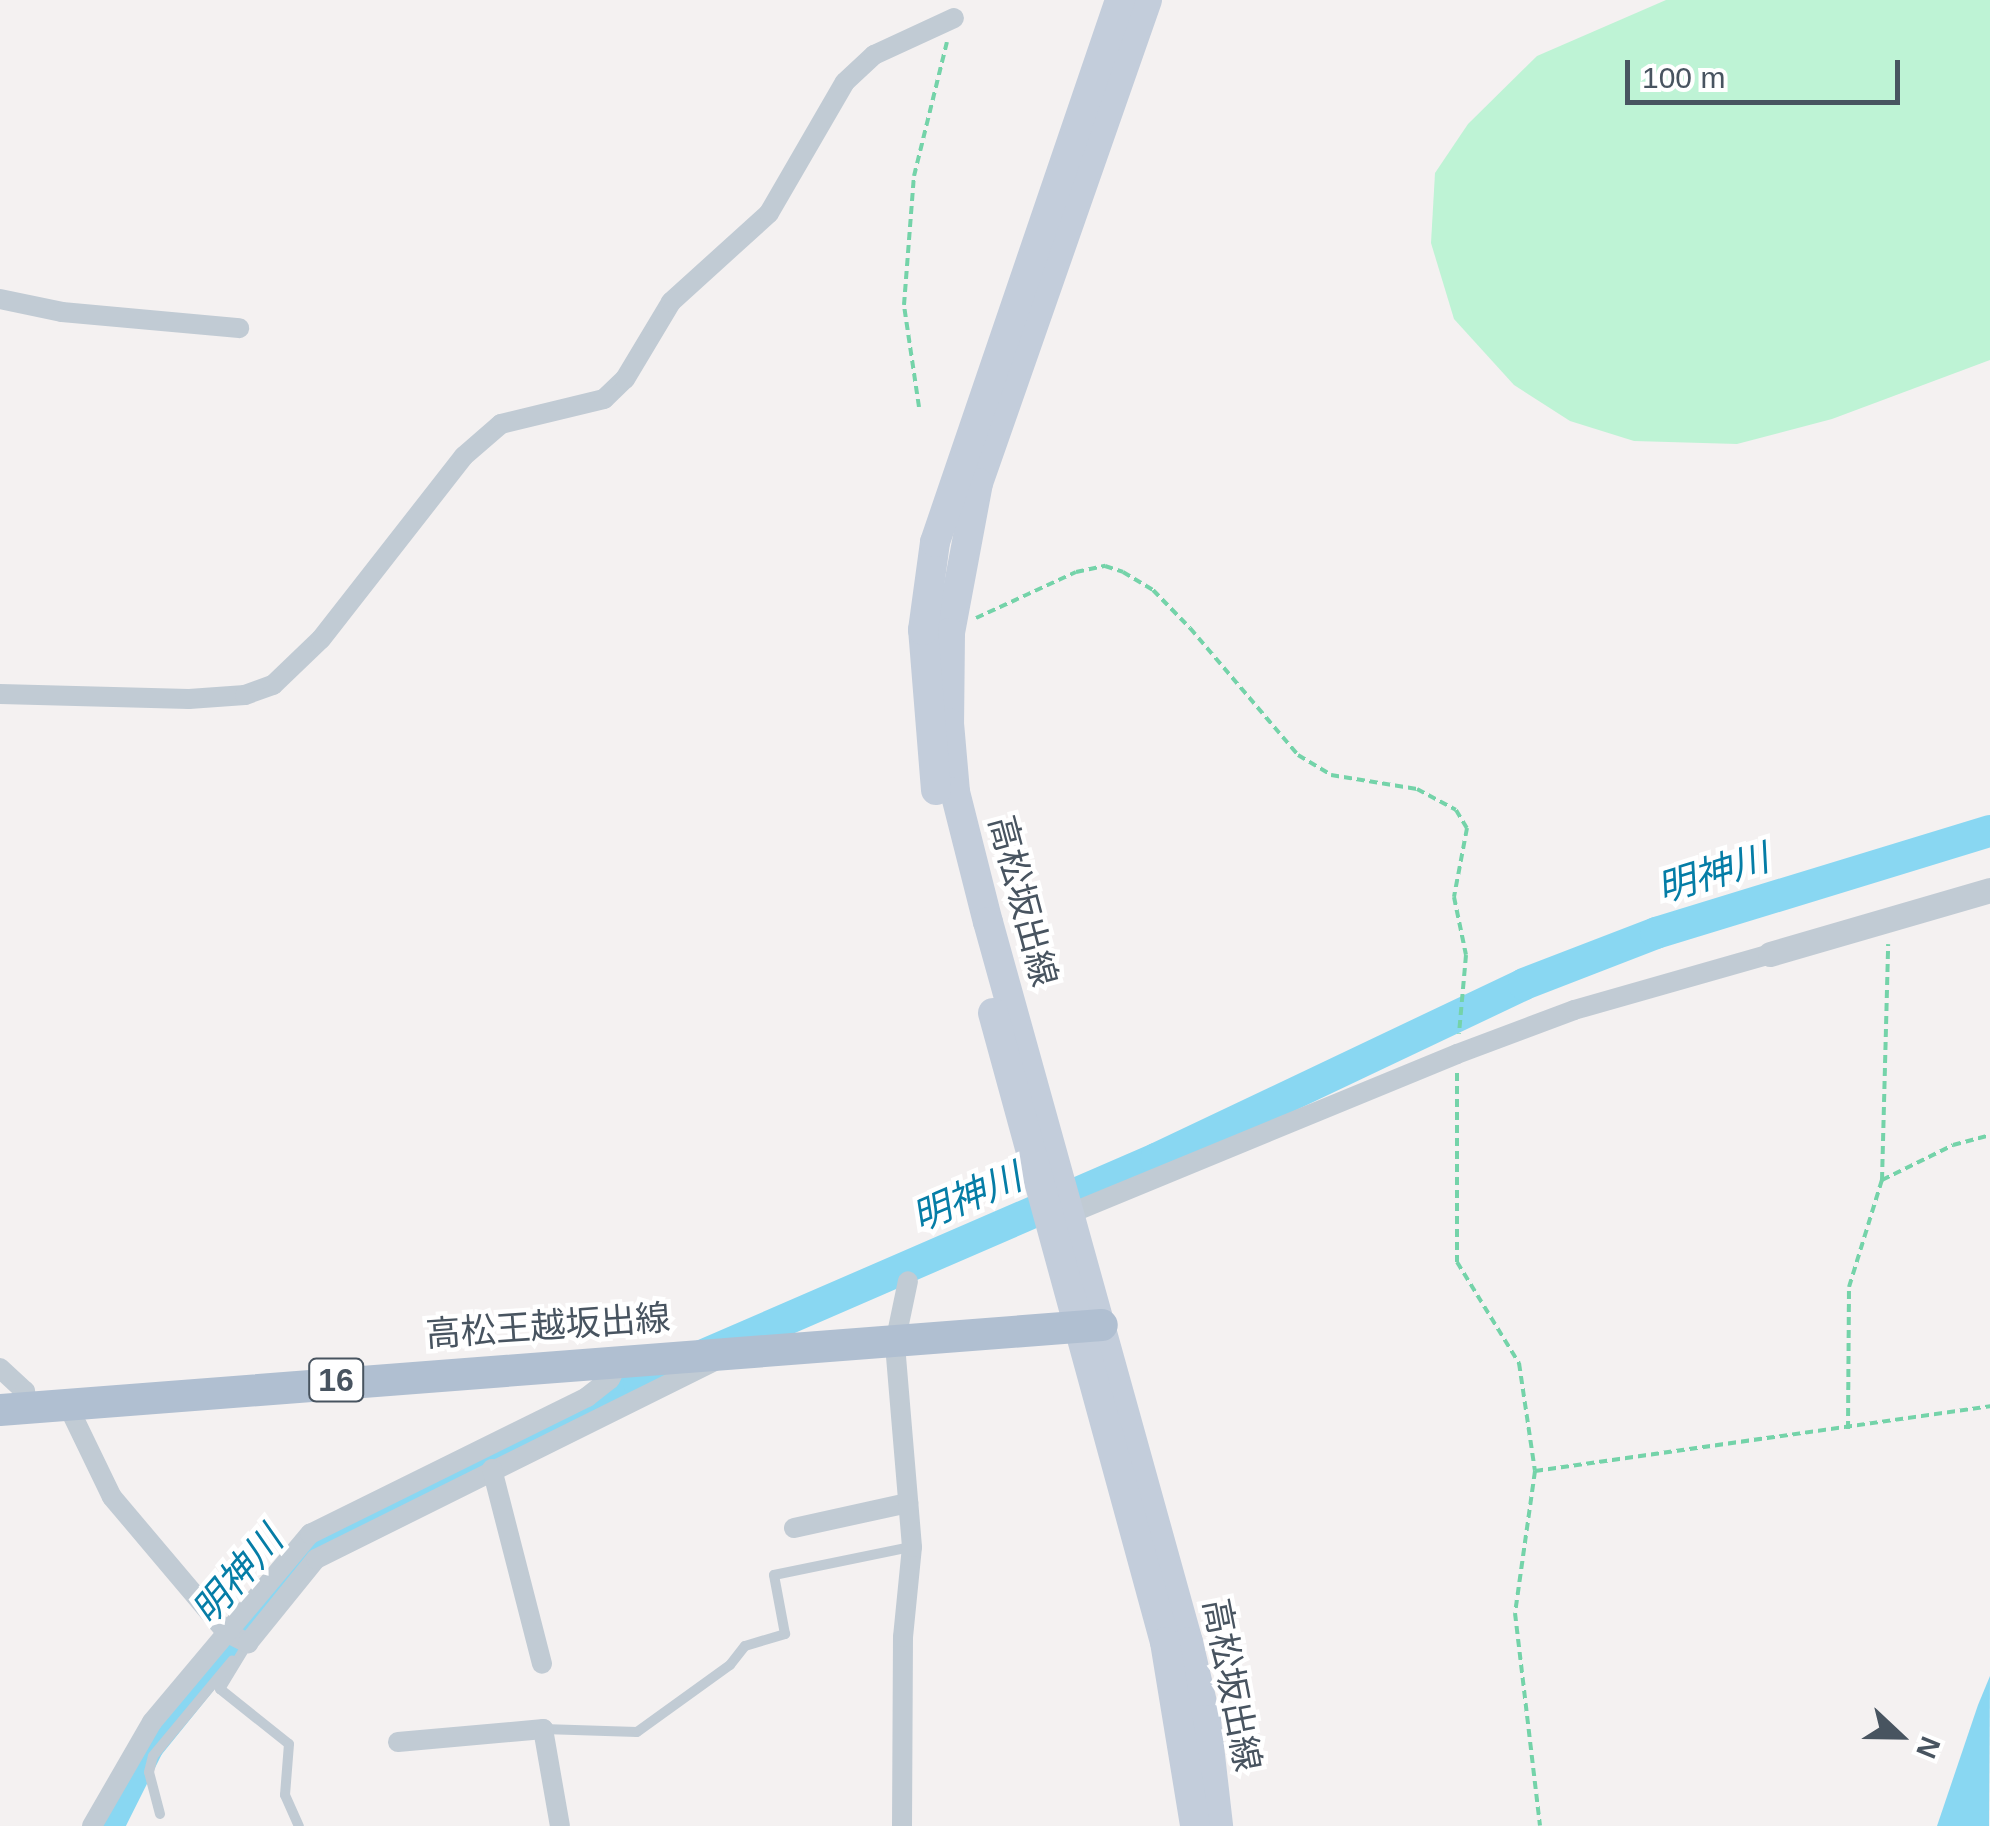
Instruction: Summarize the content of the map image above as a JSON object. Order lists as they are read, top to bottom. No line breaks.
{"streets":{"main road":["高松坂出線","高松王越坂出線","16"]},"crossings":[["高松坂出線","高松王越坂出線"]],"water":["明神川"],"scale_bar":"100 m","north":"right"}
